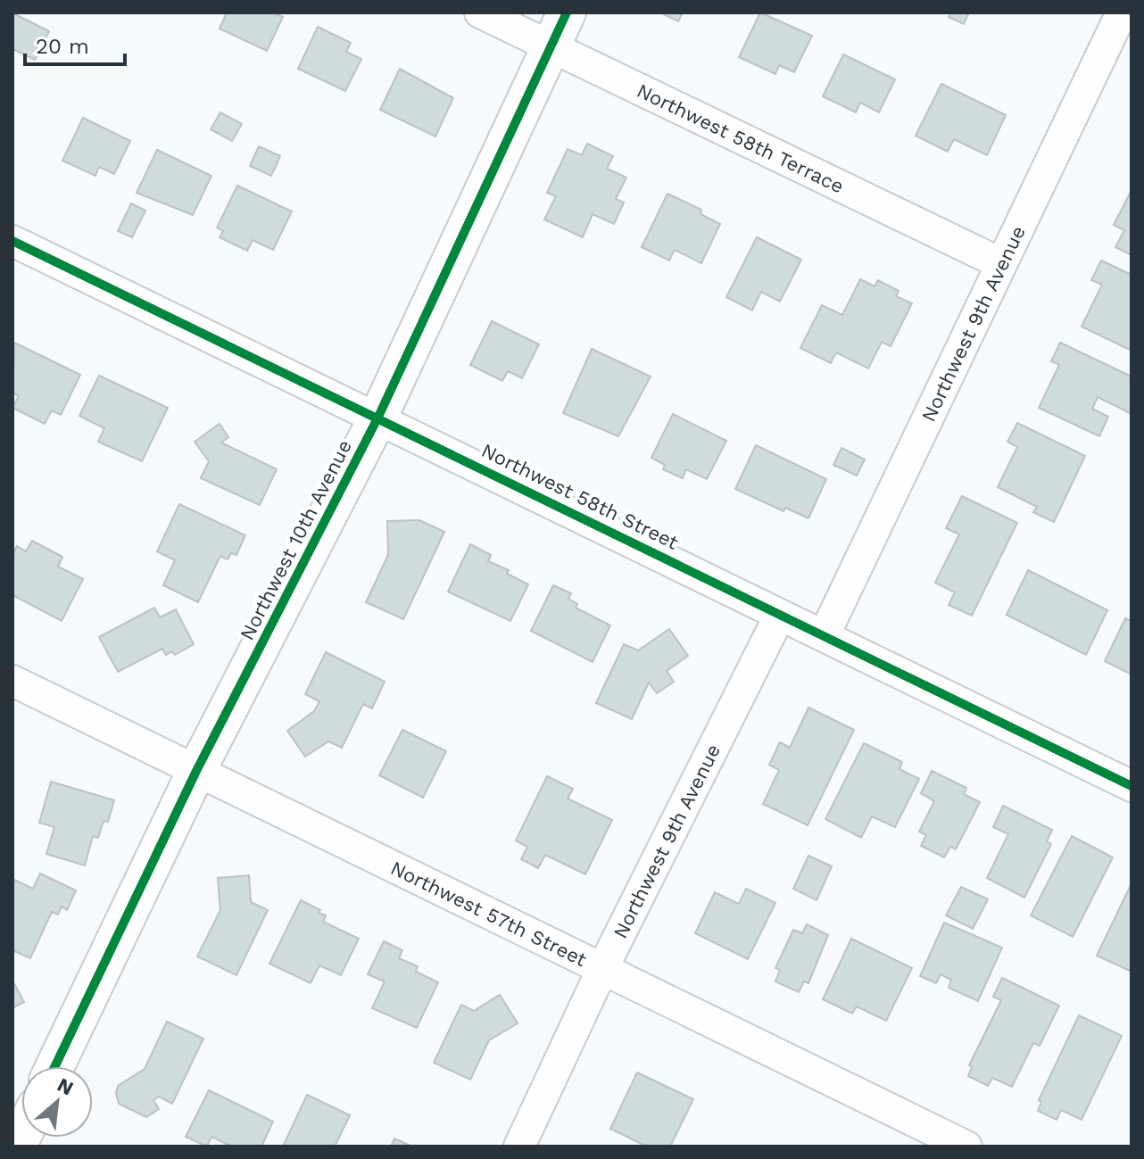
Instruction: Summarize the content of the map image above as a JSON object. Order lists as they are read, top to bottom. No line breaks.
{"streets":{"street":["Northwest 58th Terrace","Northwest 9th Avenue","Northwest 58th Street","Northwest 10th Avenue","Northwest 57th Street"]},"crossings":[["Northwest 58th Terrace","Northwest 9th Avenue"],["Northwest 58th Terrace","Northwest 10th Avenue"],["Northwest 9th Avenue","Northwest 58th Street"],["Northwest 9th Avenue","Northwest 57th Street"],["Northwest 58th Street","Northwest 10th Avenue"],["Northwest 10th Avenue","Northwest 57th Street"]],"scale_bar":"20 m","north":"top right"}
